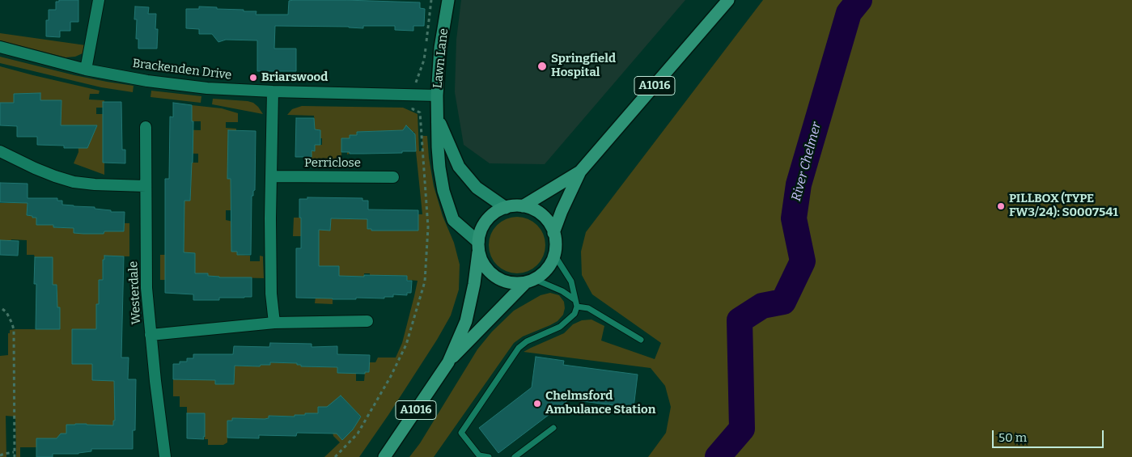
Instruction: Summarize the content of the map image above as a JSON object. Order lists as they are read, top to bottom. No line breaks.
{"streets":{"main road":["A1016"],"street":["Lawn Lane","Brackenden Drive","Perriclose","Westerdale"]},"crossings":[["Lawn Lane","Brackenden Drive"],["Lawn Lane","A1016"]],"water":["River Chelmer"],"places":["Springfield Hospital","Briarswood","PILLBOX (TYPE FW3/24): S0007541","Chelmsford Ambulance Station"],"scale_bar":"50 m"}
